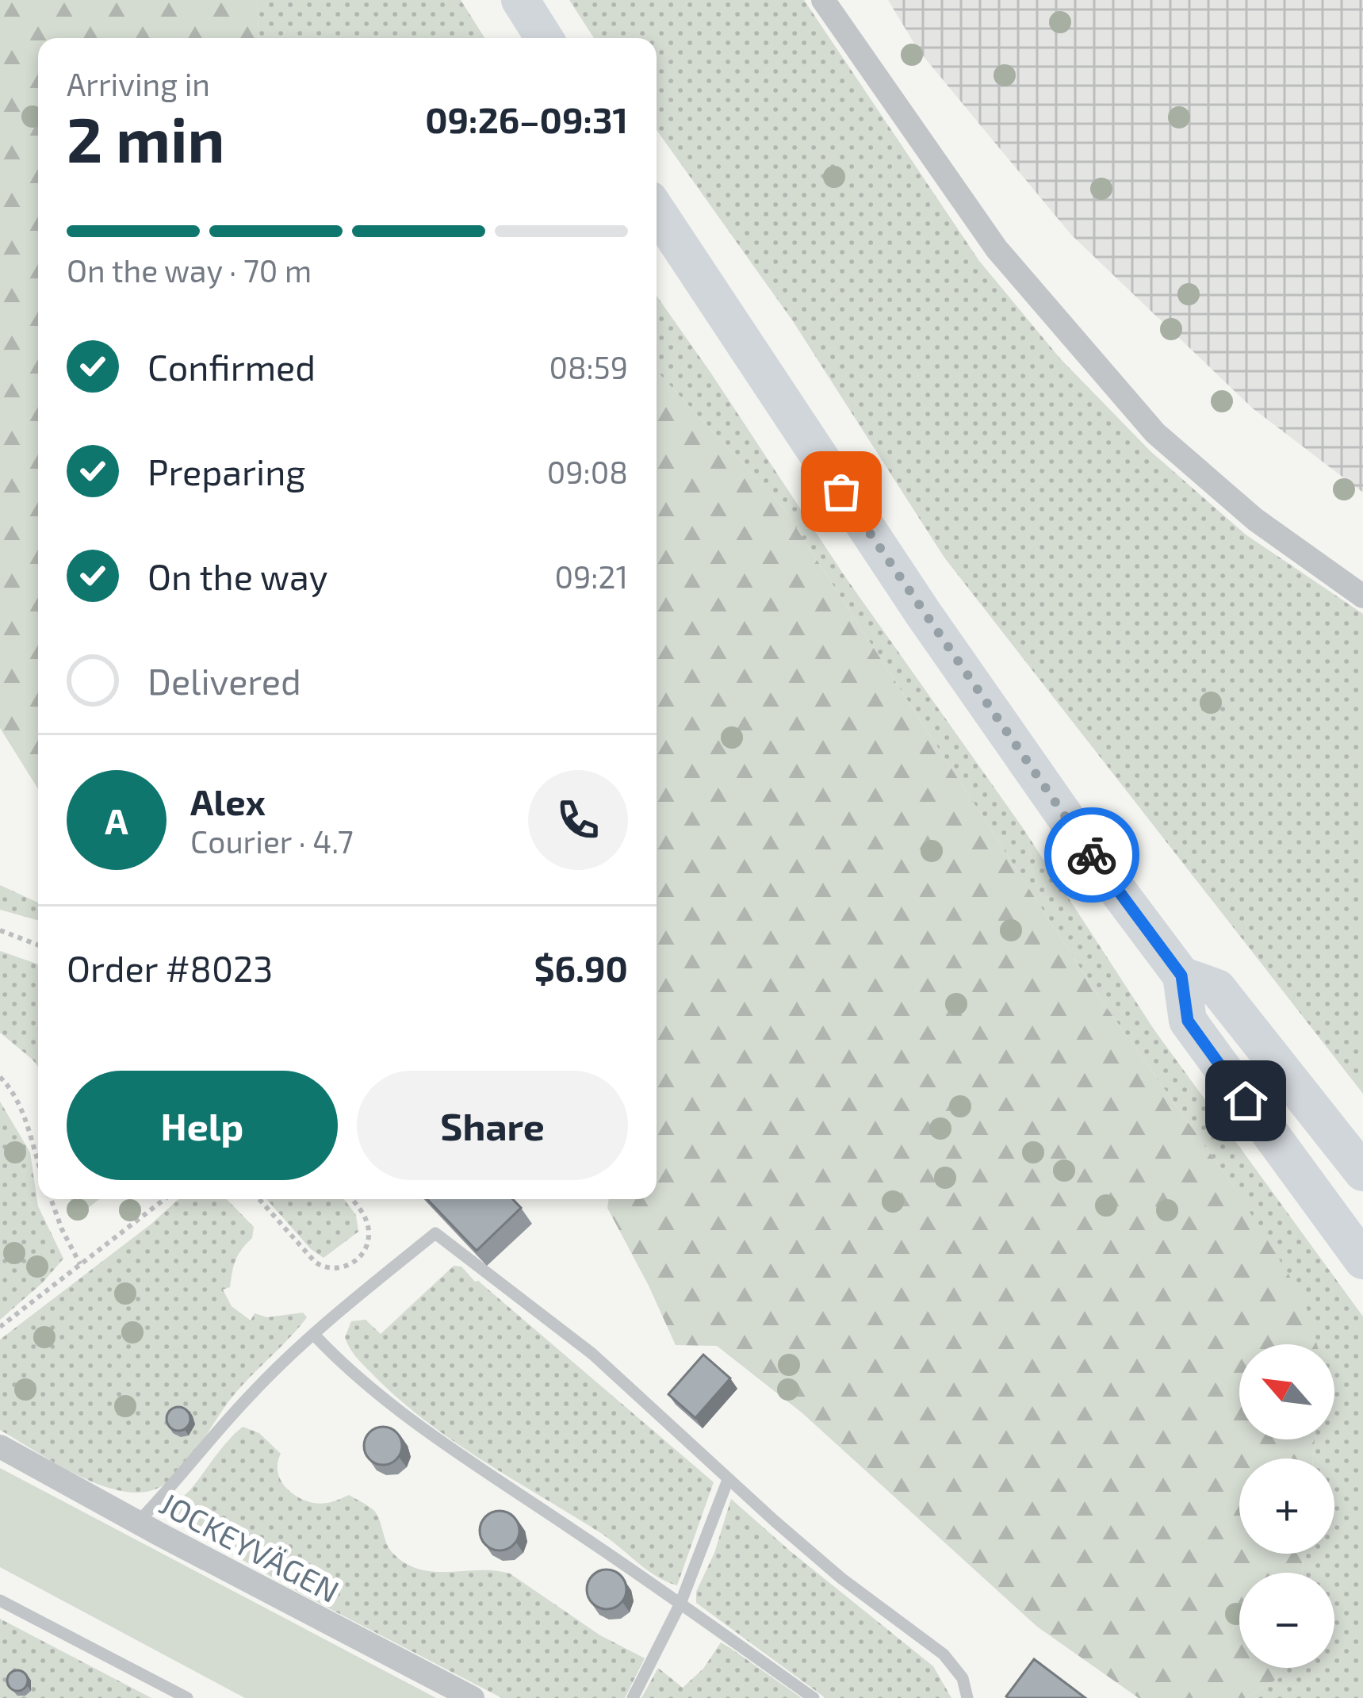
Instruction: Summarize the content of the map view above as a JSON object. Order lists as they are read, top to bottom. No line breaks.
{"streets":{"street":["JOCKEYVÄGEN"]},"north":"top left","page":{"heading":["2 min","Arriving in","09:26–09:31"],"panel":["Alex","Courier · 4.7","Order #8023","$6.90"],"bar":"On the way · 70 m","list":[["Confirmed","08:59"],["Preparing","09:08"],["On the way","09:21"],"Delivered"],"round":"A","buttons":["Help","Share"],"map_buttons":["+","−"]}}
